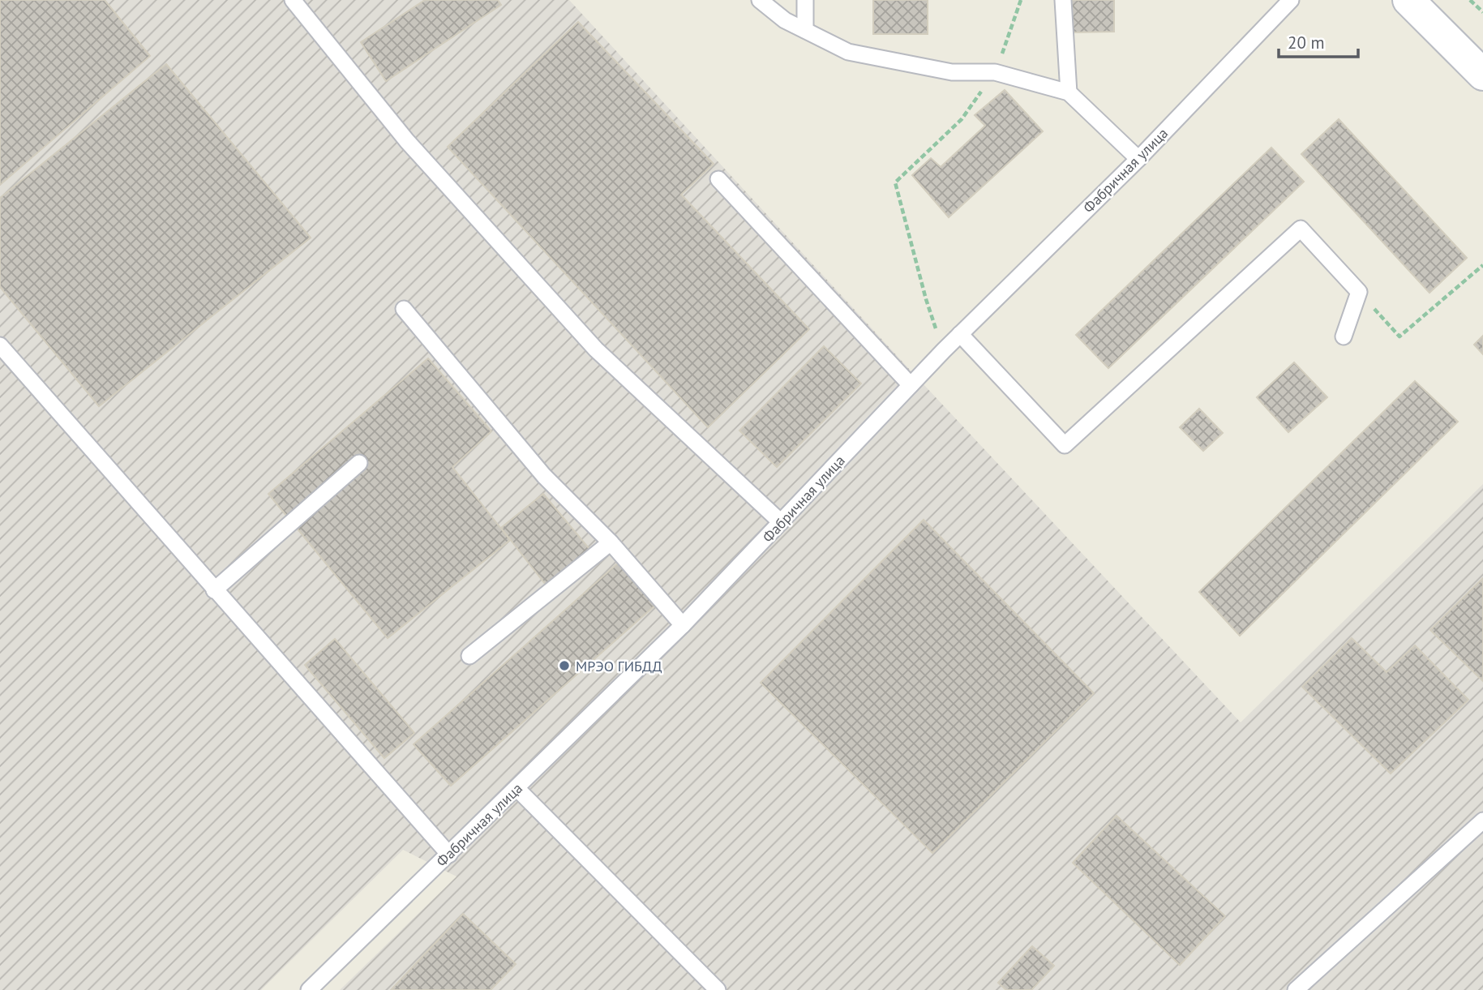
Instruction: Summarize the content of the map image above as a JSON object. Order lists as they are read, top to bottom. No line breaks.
{"streets":{"lane":["Фабричная улица"]},"places":["МРЭО ГИБДД"],"scale_bar":"20 m"}
